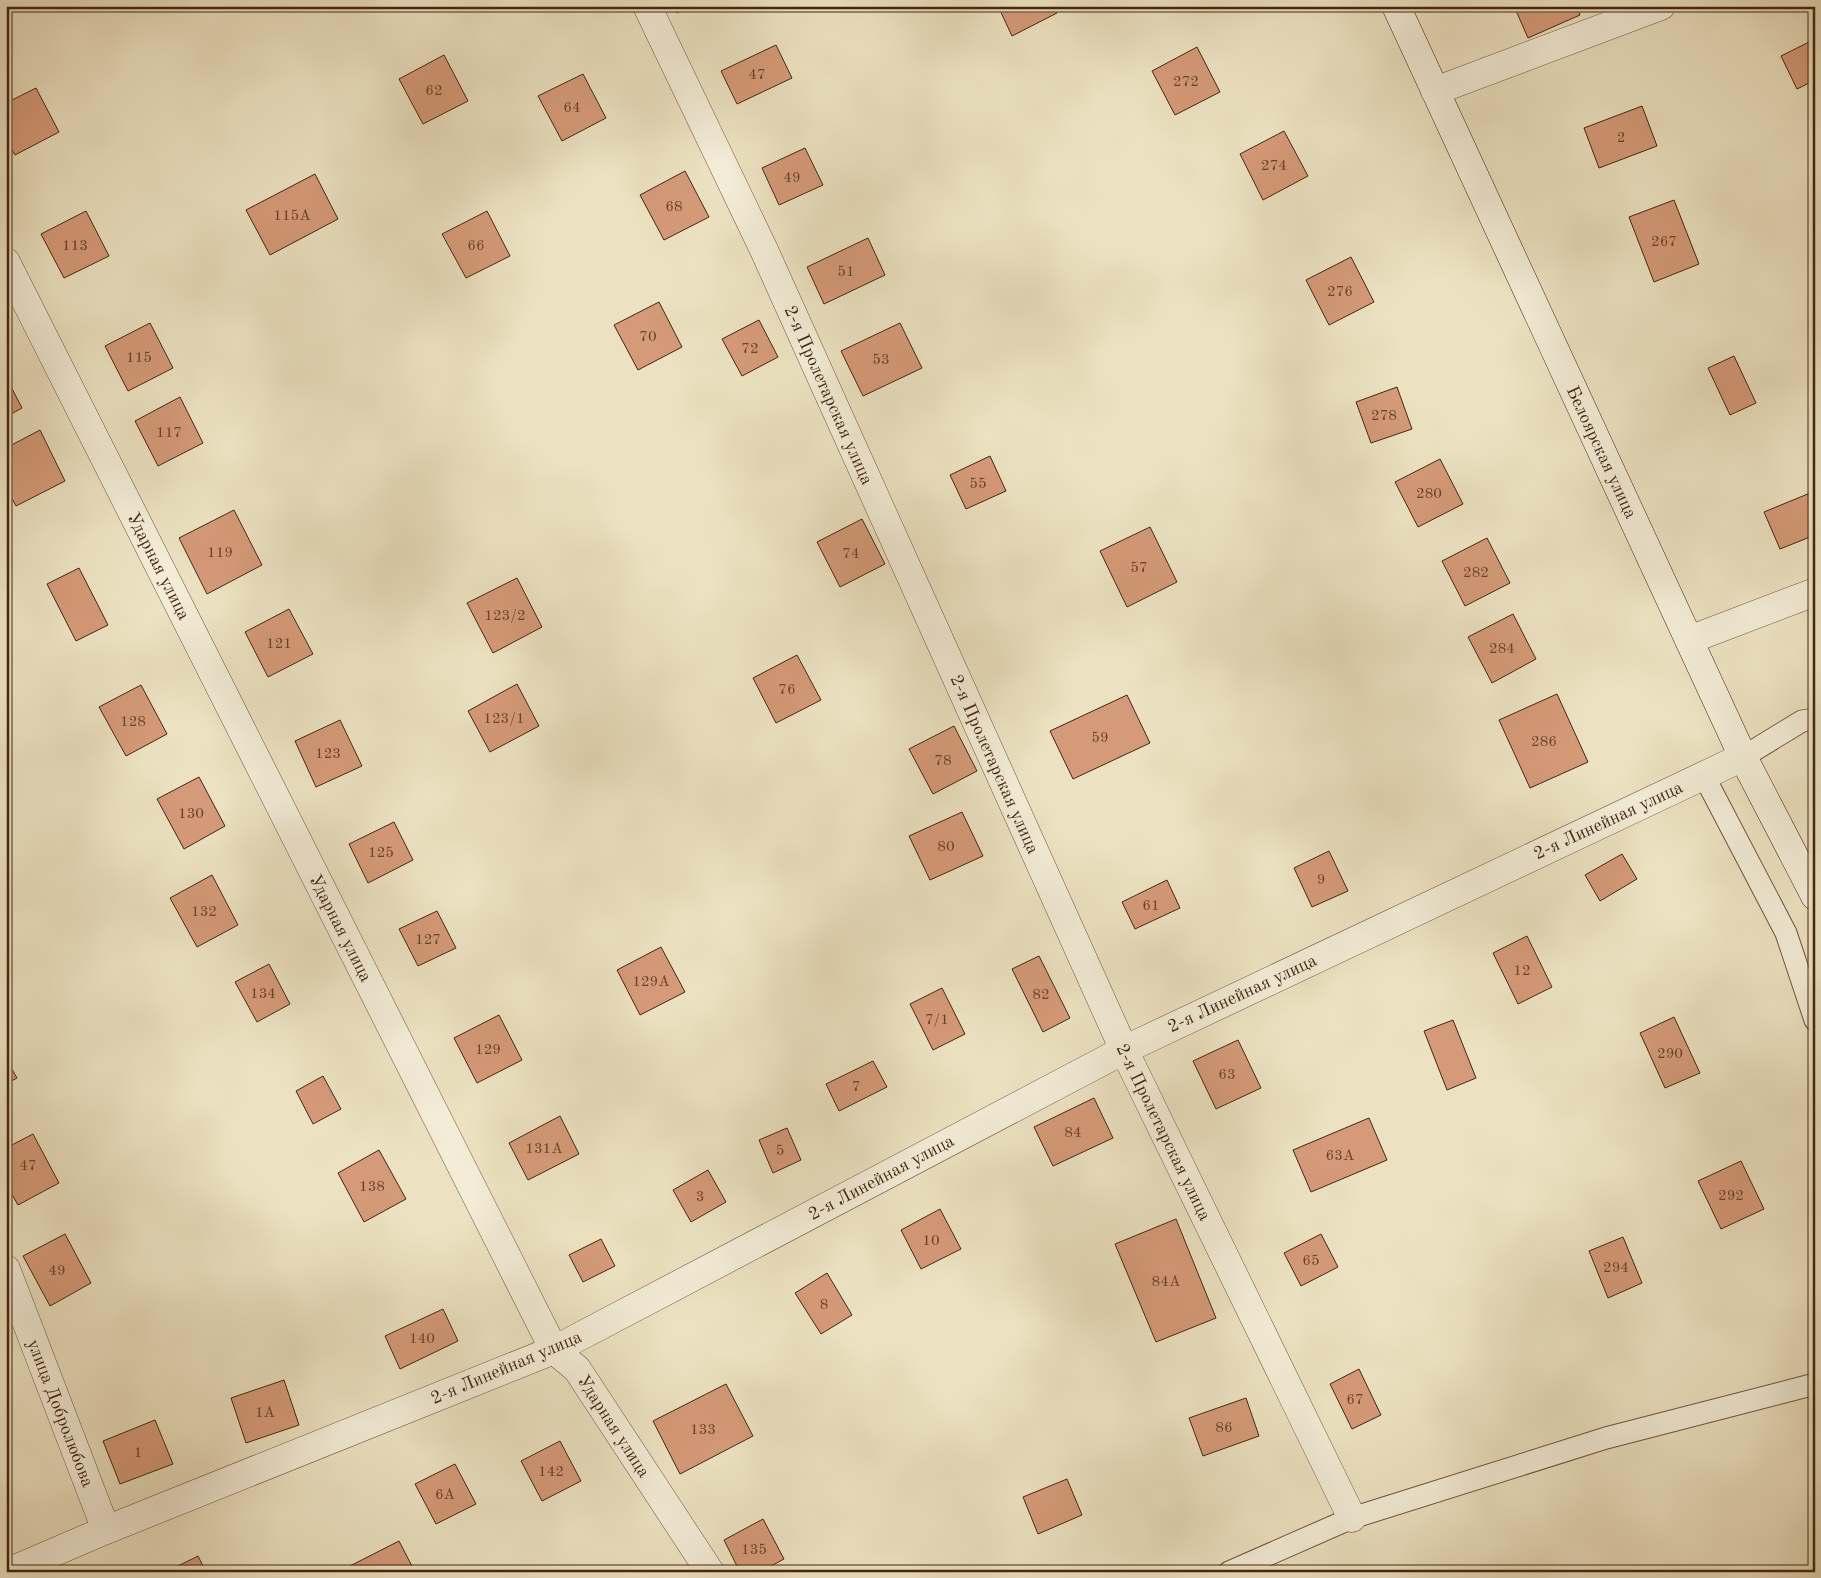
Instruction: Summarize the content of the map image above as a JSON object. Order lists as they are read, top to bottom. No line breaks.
{"streets":{"street":["2-я Пролетарская улица","Белоярская улица","Ударная улица","2-я Линейная улица","улица Добролюбова"]},"crossings":[["2-я Пролетарская улица","2-я Линейная улица"],["Белоярская улица","2-я Линейная улица"],["Ударная улица","2-я Линейная улица"],["2-я Линейная улица","улица Добролюбова"]],"house_numbers":["47","272","62","64","2","274","49","68","115А","267","113","66","51","276","70","72","115","53","278","117","55","280","119","74","57","282","123/2","121","284","76","123/1","128","59","286","123","78","130","80","125","9","61","132","127","12","129А","134","82","7/1","129","290","63","7","84","131А","5","63А","47","138","292","3","10","65","294","49","84А","8","140","67","1А","86","133","1","142","6А","135"]}
